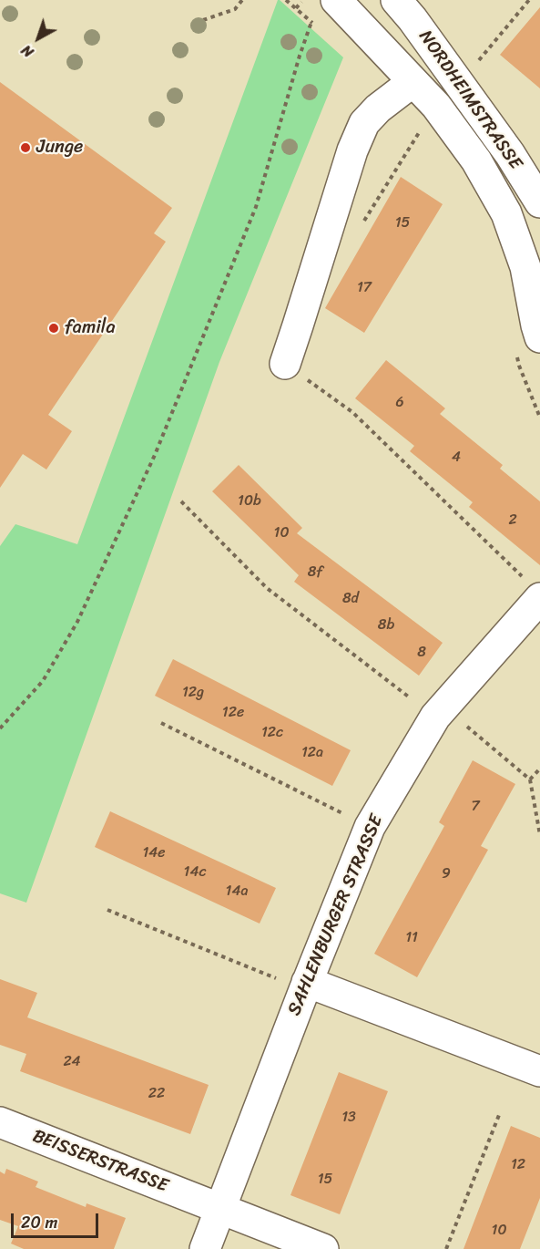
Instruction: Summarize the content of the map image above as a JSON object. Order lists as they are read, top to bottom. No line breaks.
{"streets":{"street":["NORDHEIMSTRASSE","SAHLENBURGER STRASSE","BEISSERSTRASSE"]},"crossings":[["SAHLENBURGER STRASSE","BEISSERSTRASSE"]],"places":["Junge","famila"],"house_numbers":["15","17","6","4","10b","2","10","8f","8d","8b","8","12g","12e","12c","12a","7","14e","14c","9","14a","11","24","22","13","12","15","10"],"scale_bar":"20 m","north":"bottom left"}
